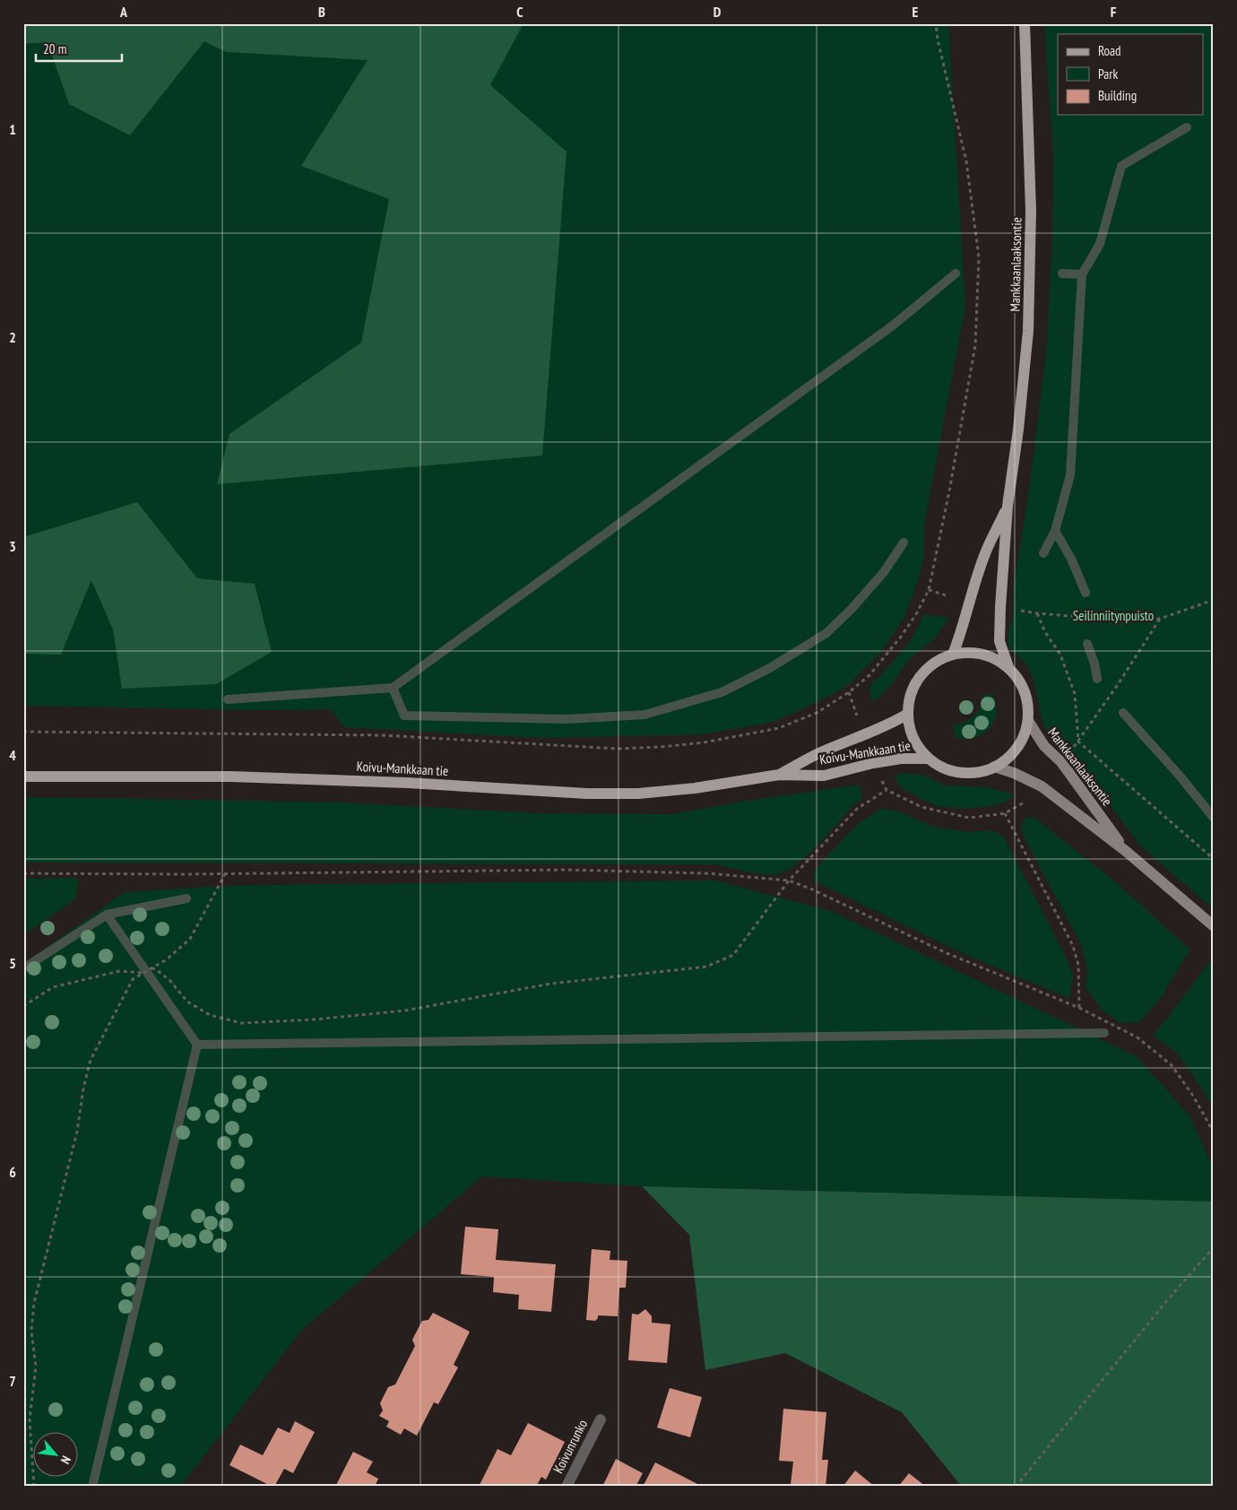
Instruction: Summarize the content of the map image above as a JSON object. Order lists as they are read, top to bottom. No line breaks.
{"streets":{"main road":["Mankkaanlaaksontie","Koivu-Mankkaan tie"],"street":["Koivunrunko"]},"crossings":[["Mankkaanlaaksontie","Koivu-Mankkaan tie"]],"parks":["Seilinniitynpuisto"],"legend":["Road","Park","Building"],"scale_bar":"20 m","north":"bottom right","grid":{"columns":["A","B","C","D","E","F"],"rows":["1","2","3","4","5","6","7"]}}
